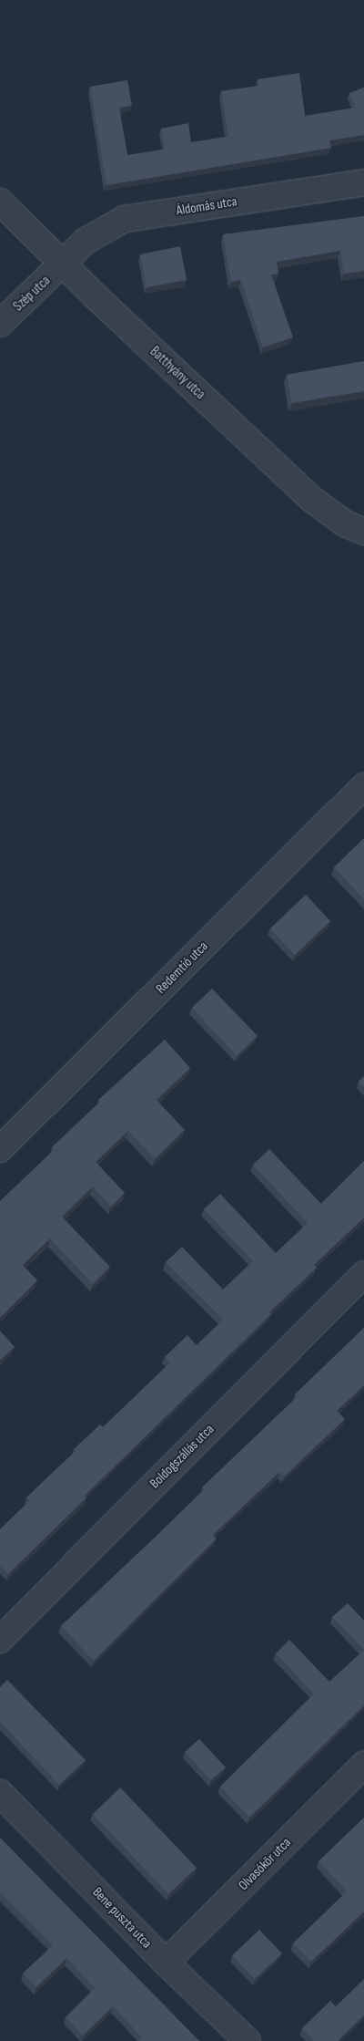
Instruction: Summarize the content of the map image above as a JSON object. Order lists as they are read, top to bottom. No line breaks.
{"streets":{"street":["Áldomás utca","Szép utca","Batthyány utca","Redemtió utca","Boldogszállás utca","Olvasókör utca","Bene puszta utca"]},"crossings":[["Áldomás utca","Szép utca"],["Áldomás utca","Batthyány utca"],["Szép utca","Batthyány utca"],["Olvasókör utca","Bene puszta utca"]]}
